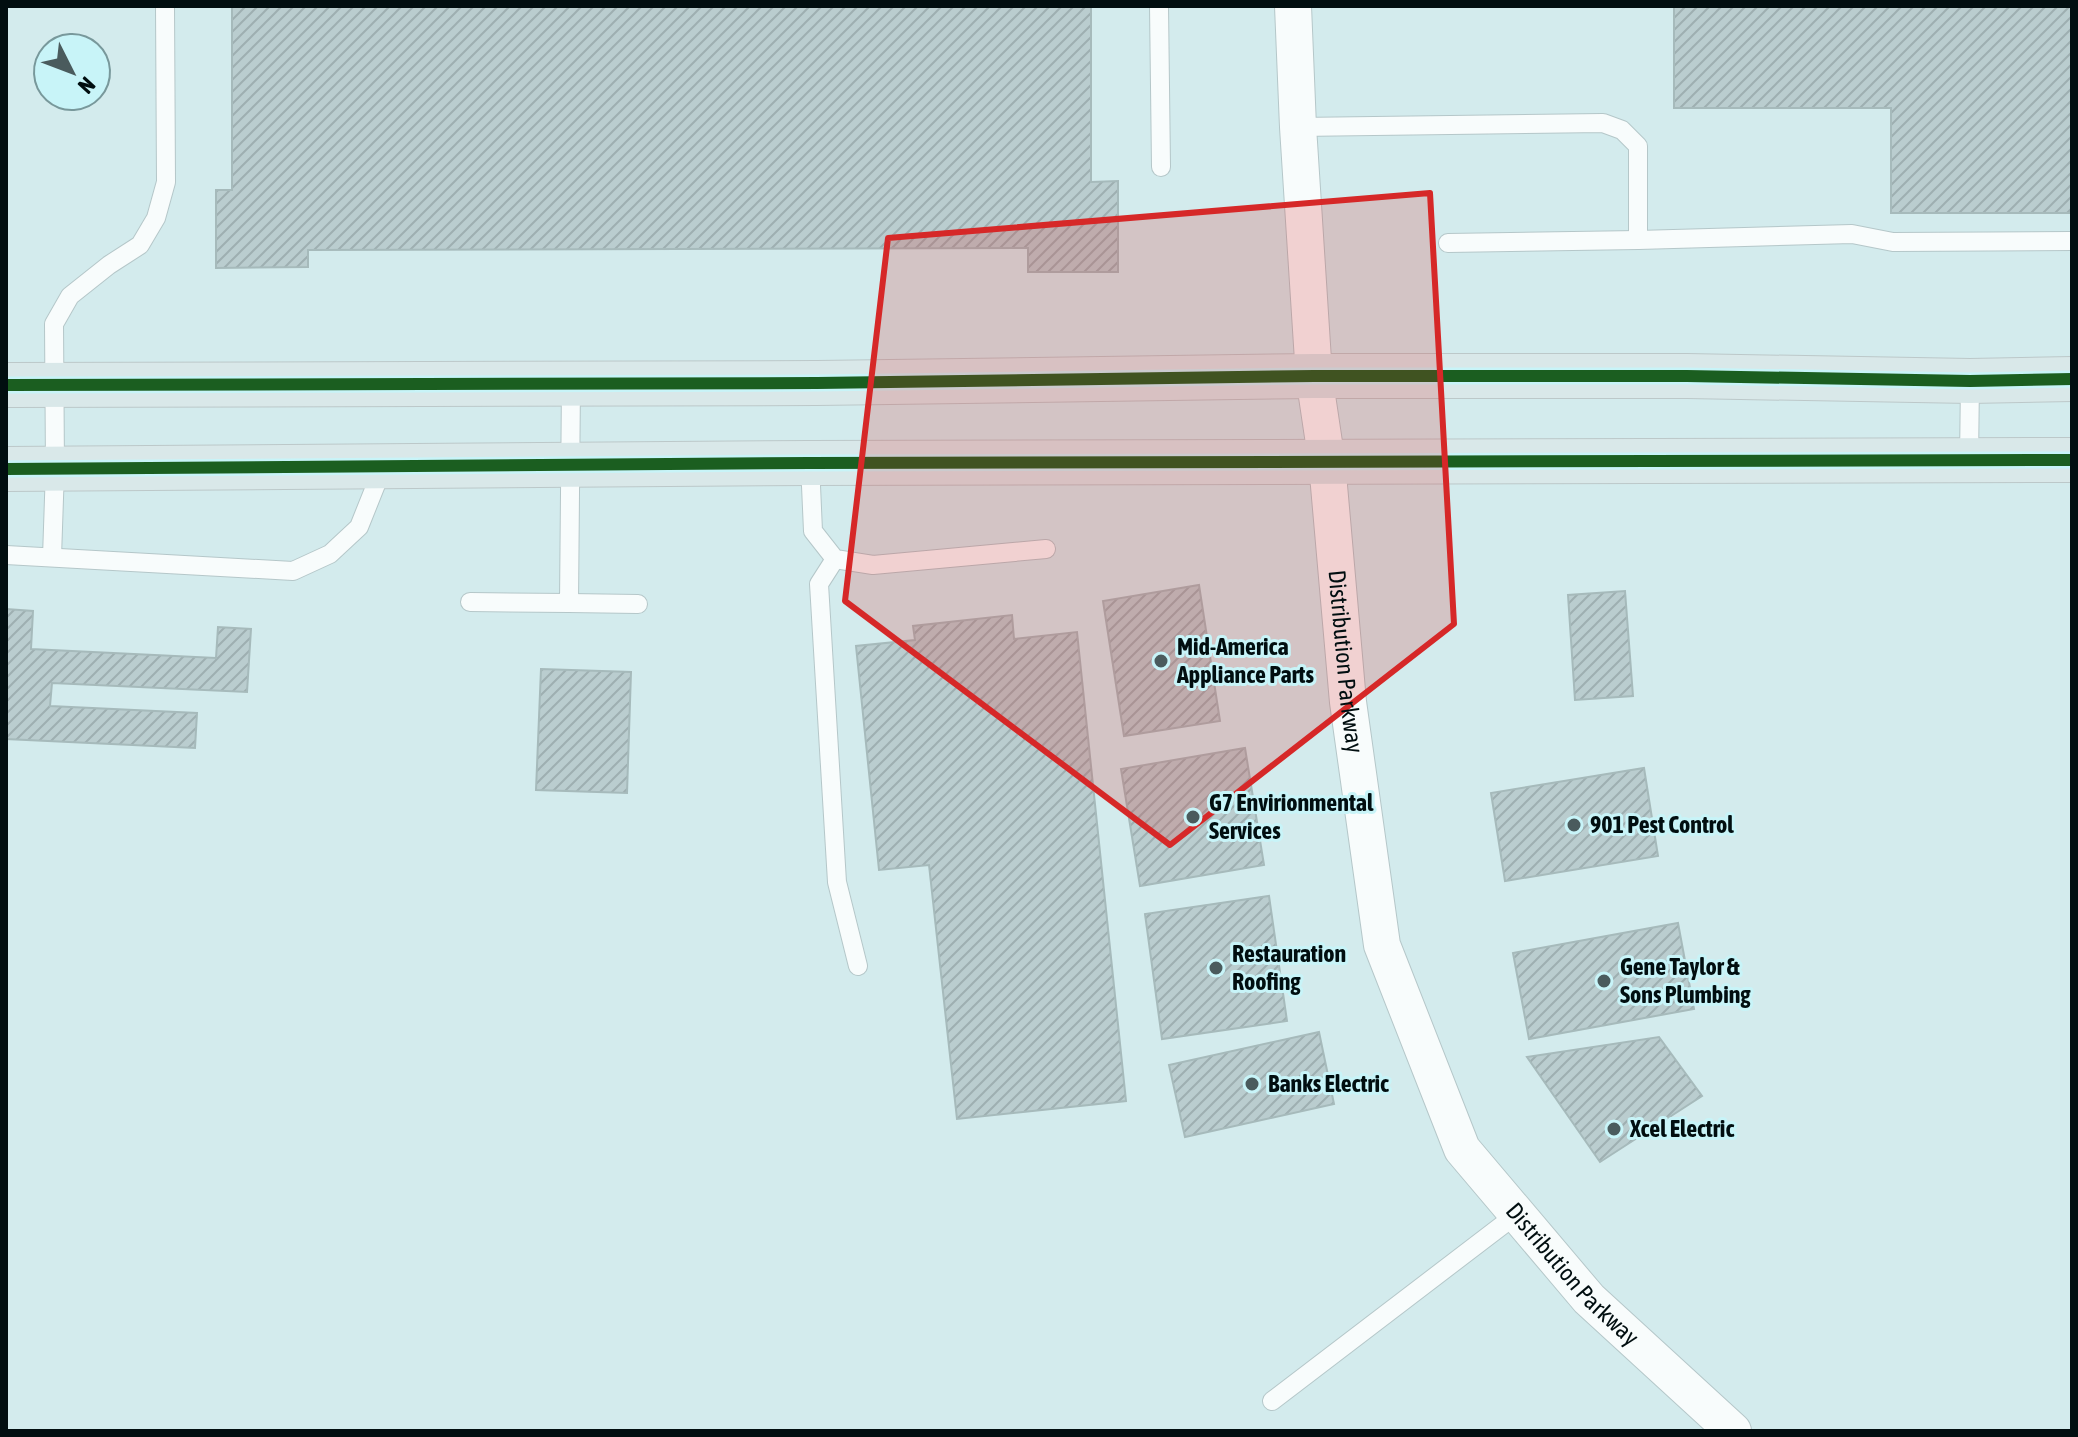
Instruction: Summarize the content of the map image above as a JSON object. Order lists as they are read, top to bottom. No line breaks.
{"streets":{"street":["Distribution Parkway"]},"places":["Mid-America Appliance Parts","G7 Envirionmental Services","901 Pest Control","Restauration Roofing","Gene Taylor & Sons Plumbing","Banks Electric","Xcel Electric"],"north":"bottom right"}
